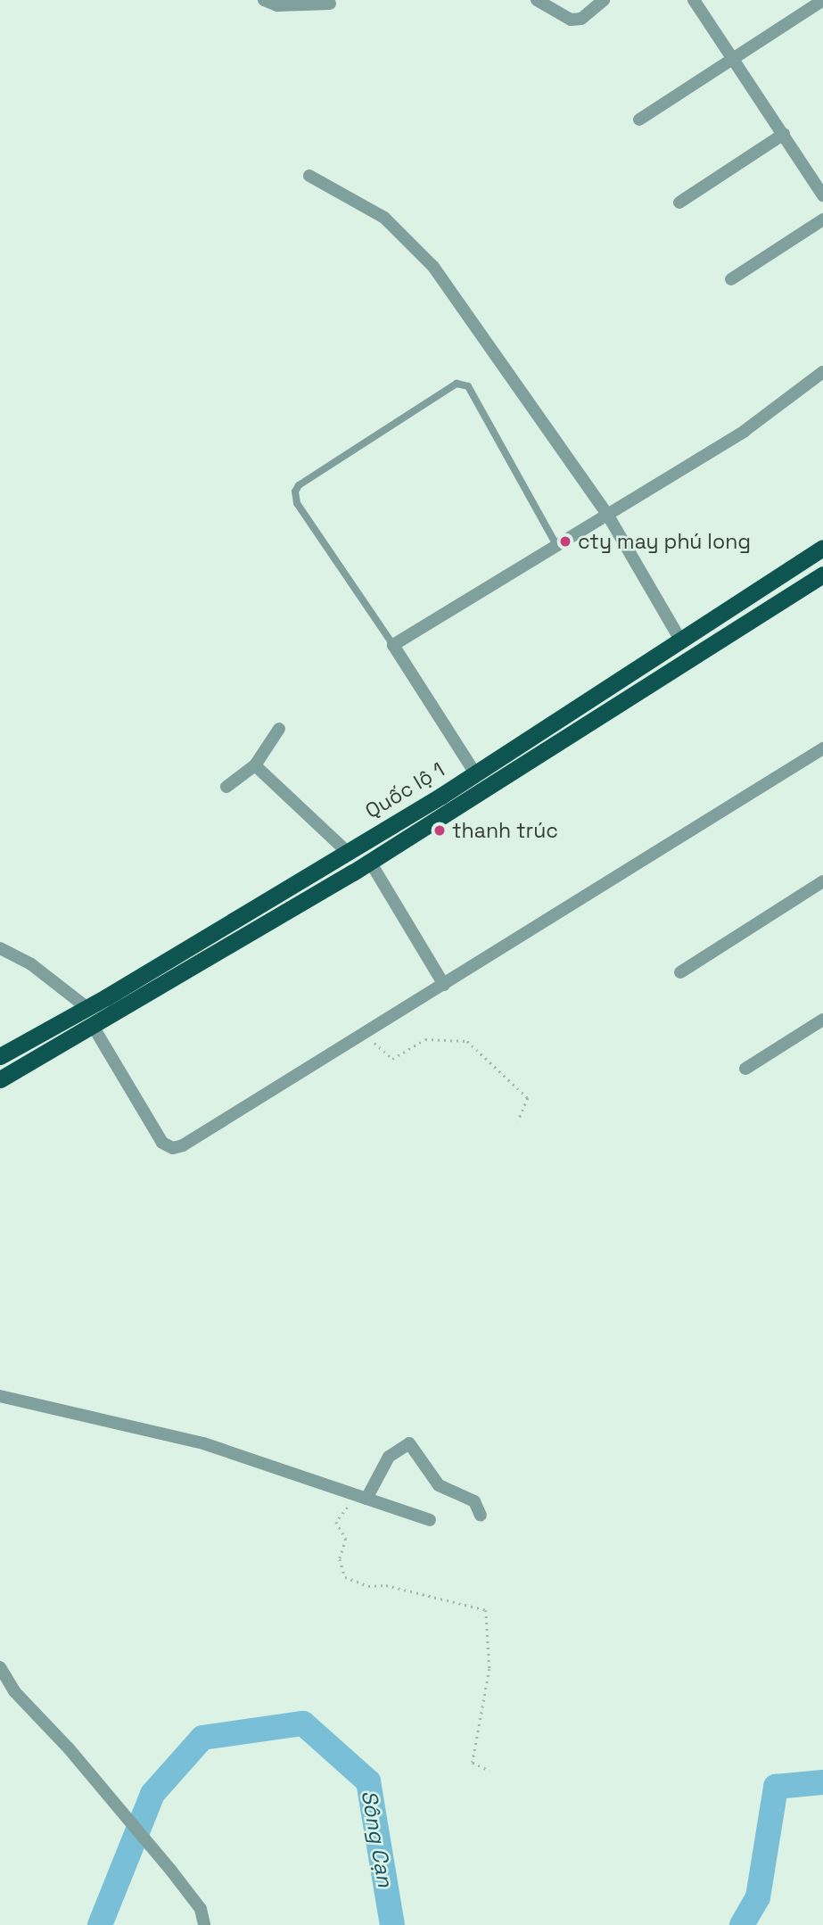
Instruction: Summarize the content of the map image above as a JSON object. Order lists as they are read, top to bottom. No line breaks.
{"streets":{"highway":["Quốc lộ 1"]},"water":["Sông Cạn"],"places":["cty may phú long","thanh trúc"]}
